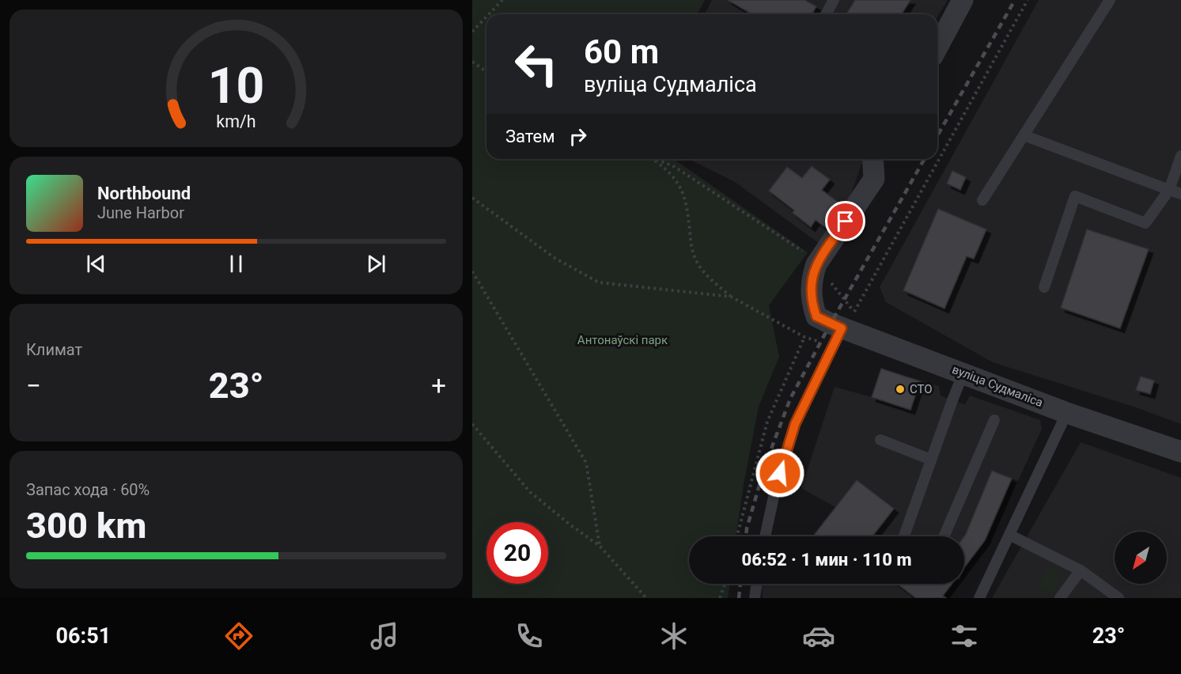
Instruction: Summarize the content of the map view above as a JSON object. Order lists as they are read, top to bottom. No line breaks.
{"streets":{"street":["вуліца Судмаліса"]},"parks":["Антонаўскі парк"],"places":["СТО"],"north":"bottom left","page":{"turn":["60 m","вуліца Судмаліса"],"then":"Затем","song":["Northbound","June Harbor"],"tile":["Климат",["Запас хода · 60%","300 km"]],"heat":["−","23°","+"],"limit":"20","trip":"06:52 · 1 мин · 110 m","tabs":["06:51","23°"],"gauge":["10","km/h"]}}
